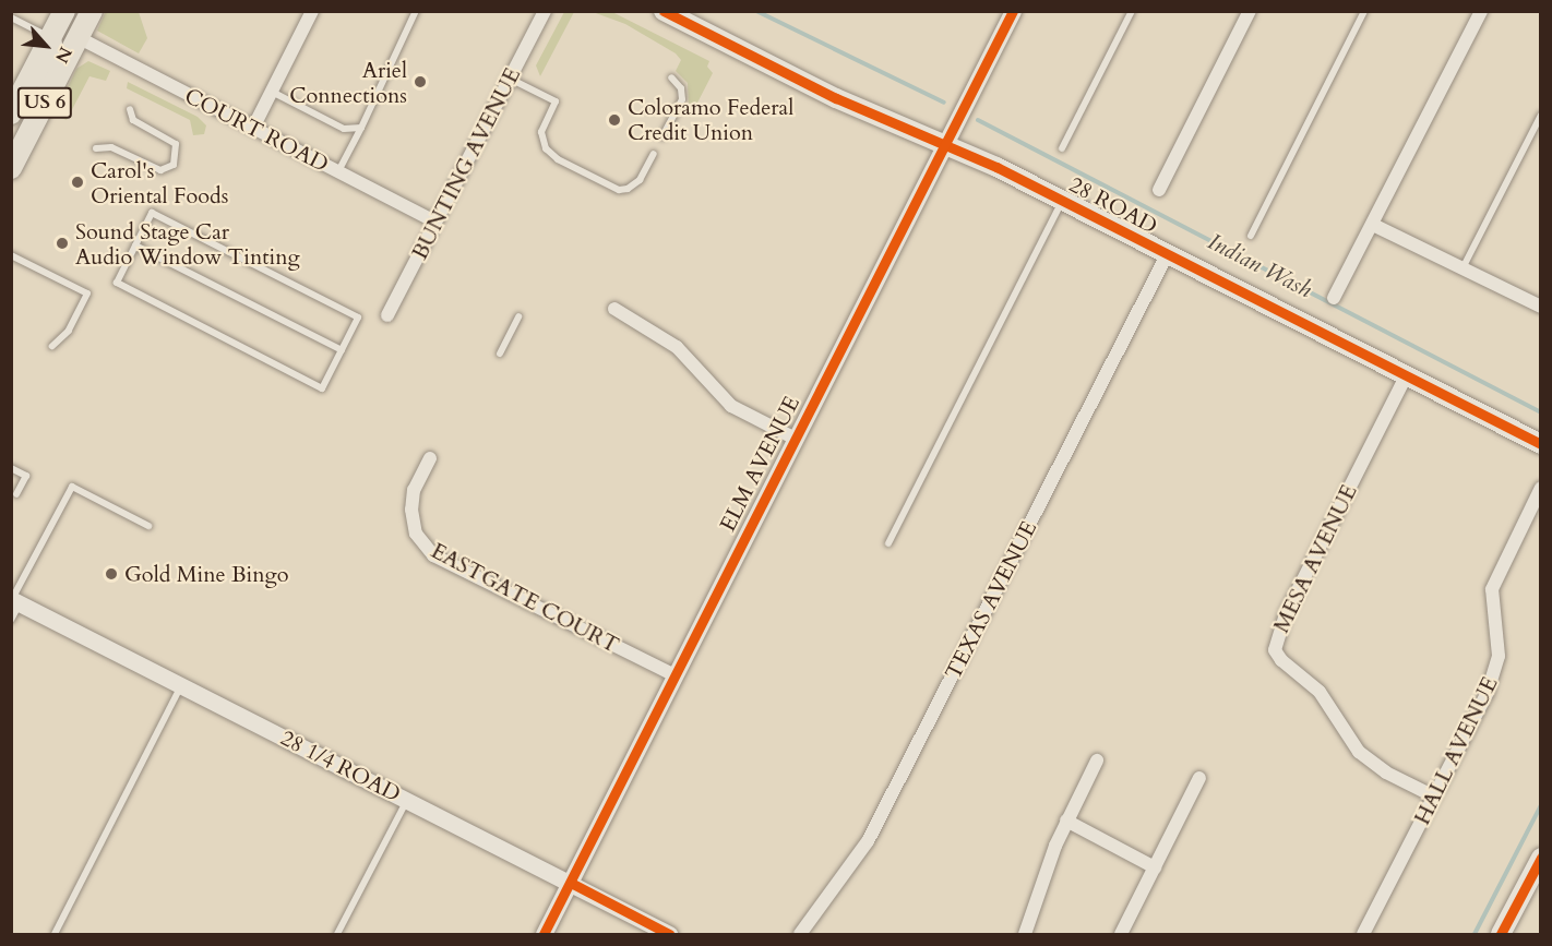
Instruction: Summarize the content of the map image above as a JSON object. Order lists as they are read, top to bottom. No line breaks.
{"streets":{"main road":["US 6","28 ROAD"],"street":["COURT ROAD","BUNTING AVENUE","ELM AVENUE","MESA AVENUE","EASTGATE COURT","TEXAS AVENUE","HALL AVENUE","28 1/4 ROAD"]},"crossings":[["US 6","COURT ROAD"],["COURT ROAD","BUNTING AVENUE"],["28 ROAD","ELM AVENUE"],["28 ROAD","MESA AVENUE"],["28 ROAD","TEXAS AVENUE"],["ELM AVENUE","EASTGATE COURT"],["ELM AVENUE","28 1/4 ROAD"],["MESA AVENUE","HALL AVENUE"]],"water":["Indian Wash"],"places":["Ariel Connections","Coloramo Federal Credit Union","Carol's Oriental Foods","Sound Stage Car Audio Window Tinting","Gold Mine Bingo"],"north":"bottom right"}
